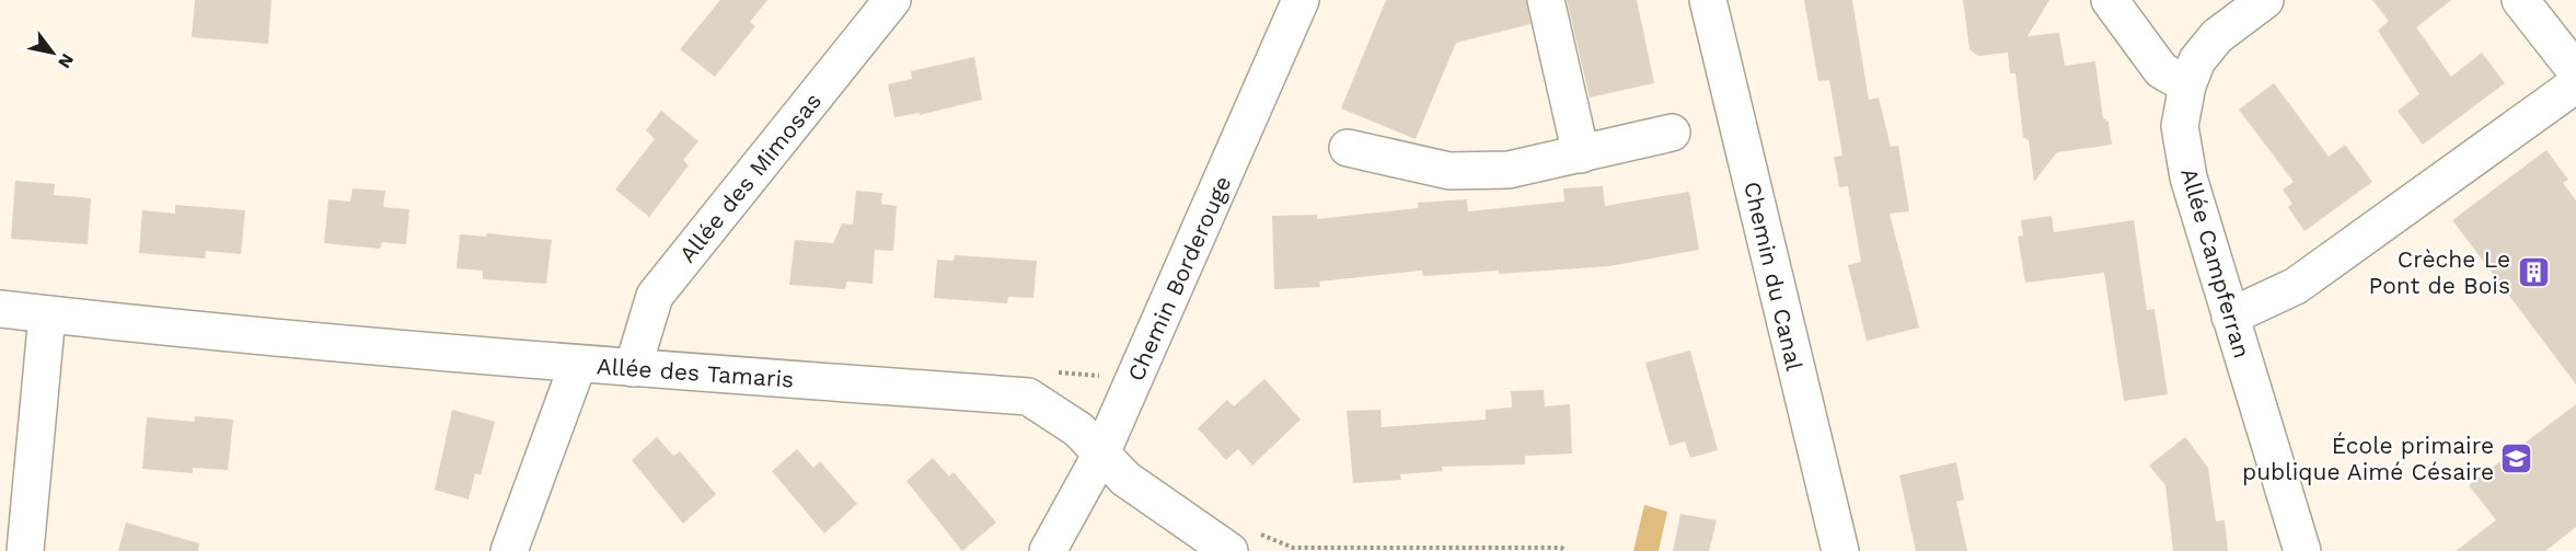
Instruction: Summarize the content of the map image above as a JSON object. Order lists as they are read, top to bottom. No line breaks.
{"streets":{"street":["Allée des Mimosas","Allée Campferran","Chemin du Canal","Chemin Borderouge","Allée des Tamaris"]},"crossings":[["Allée des Mimosas","Allée des Tamaris"],["Chemin Borderouge","Allée des Tamaris"]],"places":{"building":["Crèche Le Pont de Bois"],"school or university":["École primaire publique Aimé Césaire"]},"north":"bottom right"}
